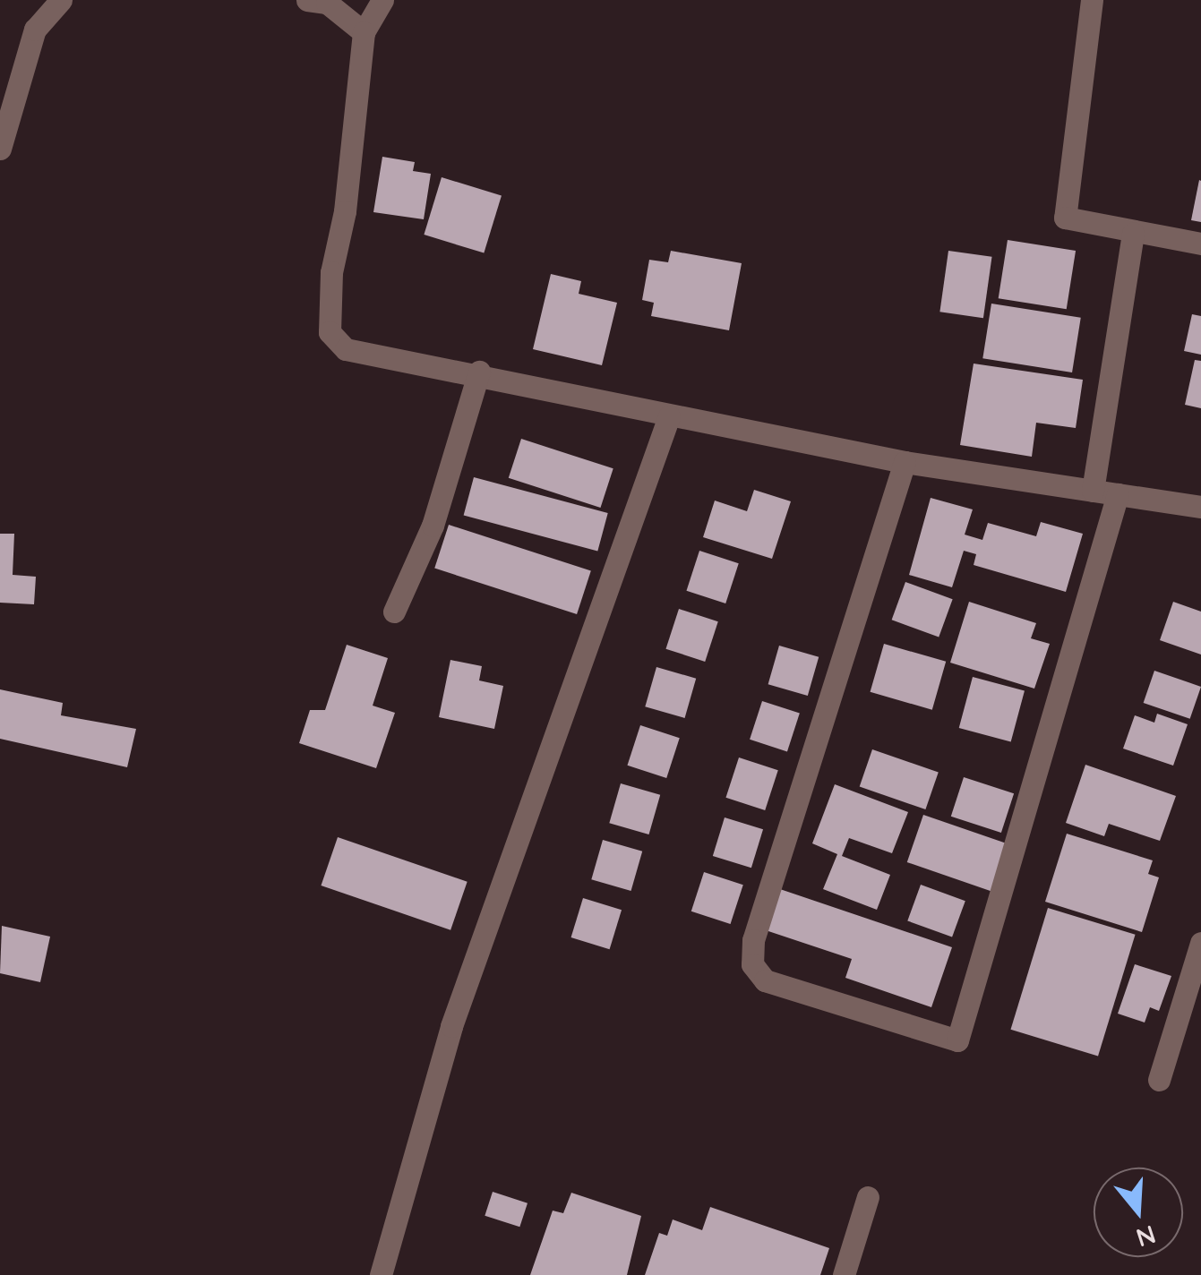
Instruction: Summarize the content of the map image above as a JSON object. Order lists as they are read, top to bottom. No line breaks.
{"north":"bottom"}
